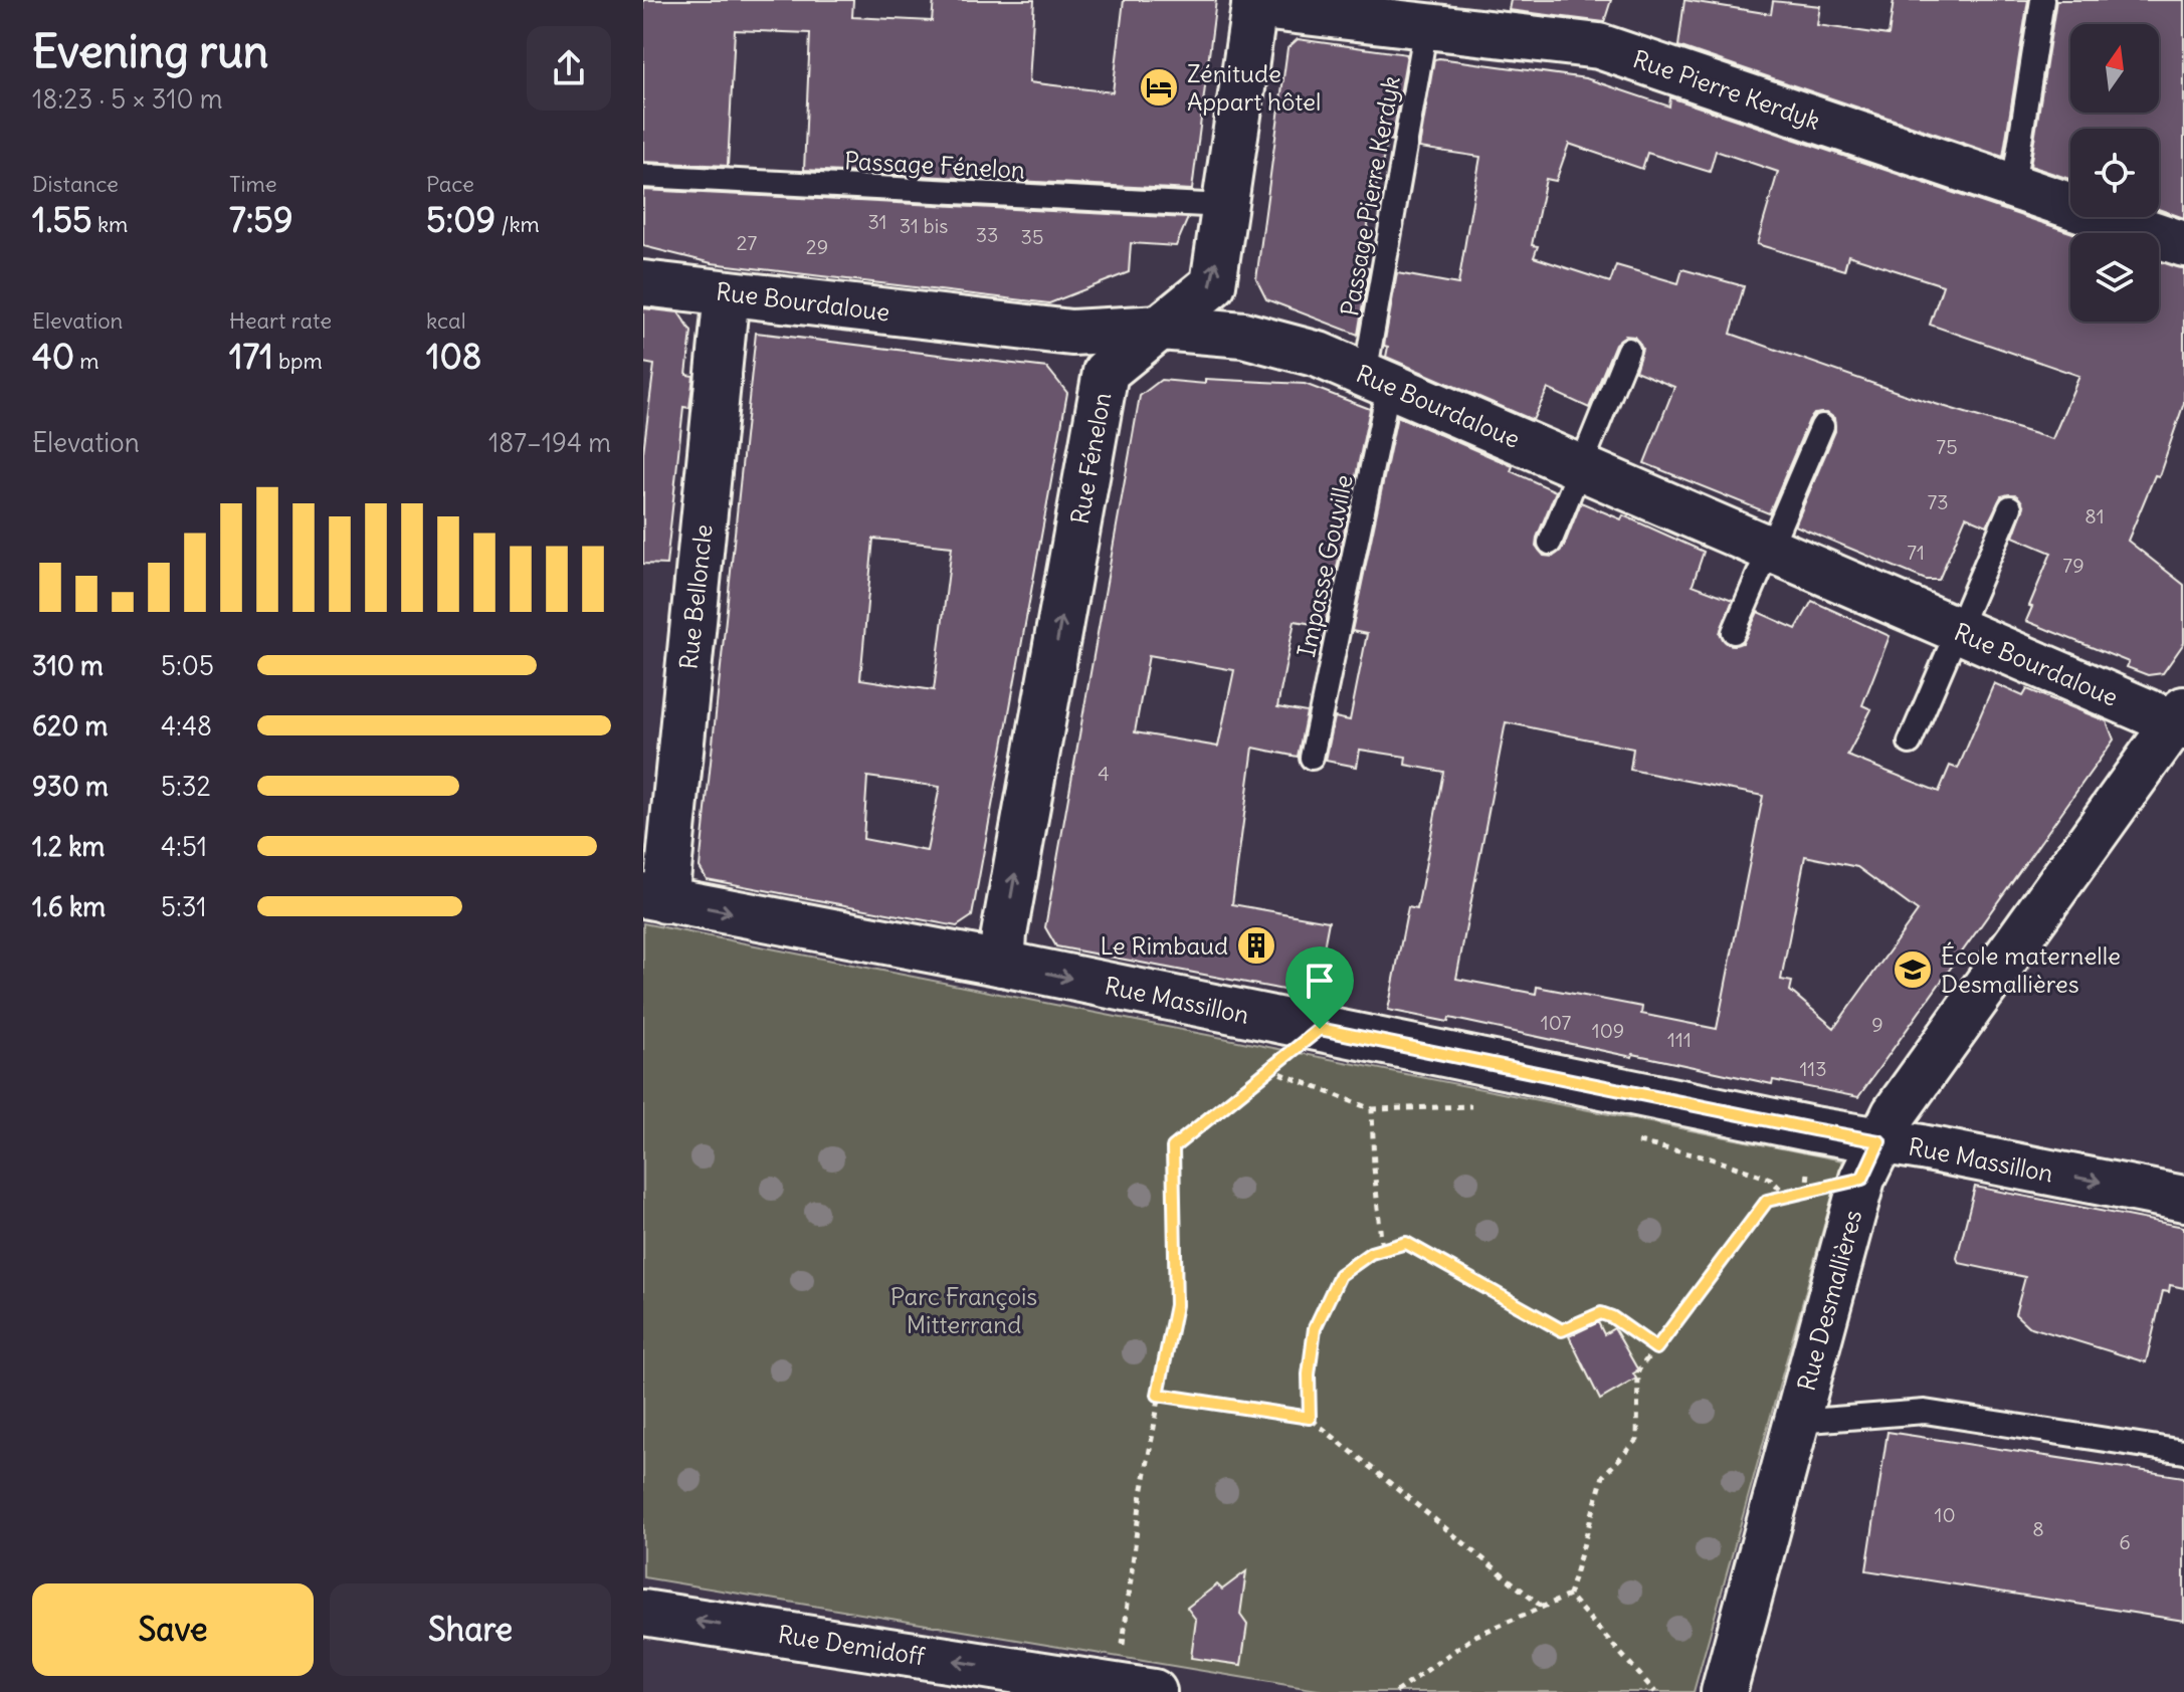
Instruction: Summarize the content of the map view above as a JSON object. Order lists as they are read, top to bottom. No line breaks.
{"streets":{"street":["Rue Pierre Kerdyk","Rue Bourdaloue","Rue Fénelon","Rue Belloncle","Rue Massillon","Rue Desmallières","Rue Demidoff"],"lane":["Passage Fénelon","Passage Pierre Kerdyk","Impasse Gouville"]},"crossings":[["Rue Pierre Kerdyk","Passage Pierre Kerdyk"],["Rue Pierre Kerdyk","Rue Fénelon"],["Passage Fénelon","Rue Fénelon"],["Passage Pierre Kerdyk","Rue Bourdaloue"],["Passage Pierre Kerdyk","Impasse Gouville"],["Rue Bourdaloue","Rue Fénelon"],["Rue Bourdaloue","Impasse Gouville"],["Rue Bourdaloue","Rue Belloncle"],["Rue Bourdaloue","Rue Desmallières"],["Rue Fénelon","Rue Massillon"],["Rue Belloncle","Rue Massillon"],["Rue Massillon","Rue Desmallières"]],"one_way":["Rue Fénelon","Rue Massillon","Rue Demidoff"],"parks":["Parc François Mitterrand"],"places":{"hotel":["Zénitude Appart hôtel"],"building":["Le Rimbaud"],"school or university":["École maternelle Desmallières"]},"house_numbers":["31","31 bis","33","35","27","29","75","73","81","71","79","4","107","9","109","111","113","10","8","6"],"north":"top","page":{"heading":["Evening run","18:23 · 5 × 310 m"],"stats":[["Distance","1.55 km"],["Time","7:59"],["Pace","5:09 /km"],["Elevation","40 m"],["Heart rate","171 bpm"],["kcal","108"]],"chart":["Elevation","187–194 m"],"list":[{"name":"310 m","note":"5:05"},{"name":"620 m","note":"4:48"},{"name":"930 m","note":"5:32"},{"name":"1.2 km","note":"4:51"},{"name":"1.6 km","note":"5:31"}],"buttons":["Save","Share"]}}
